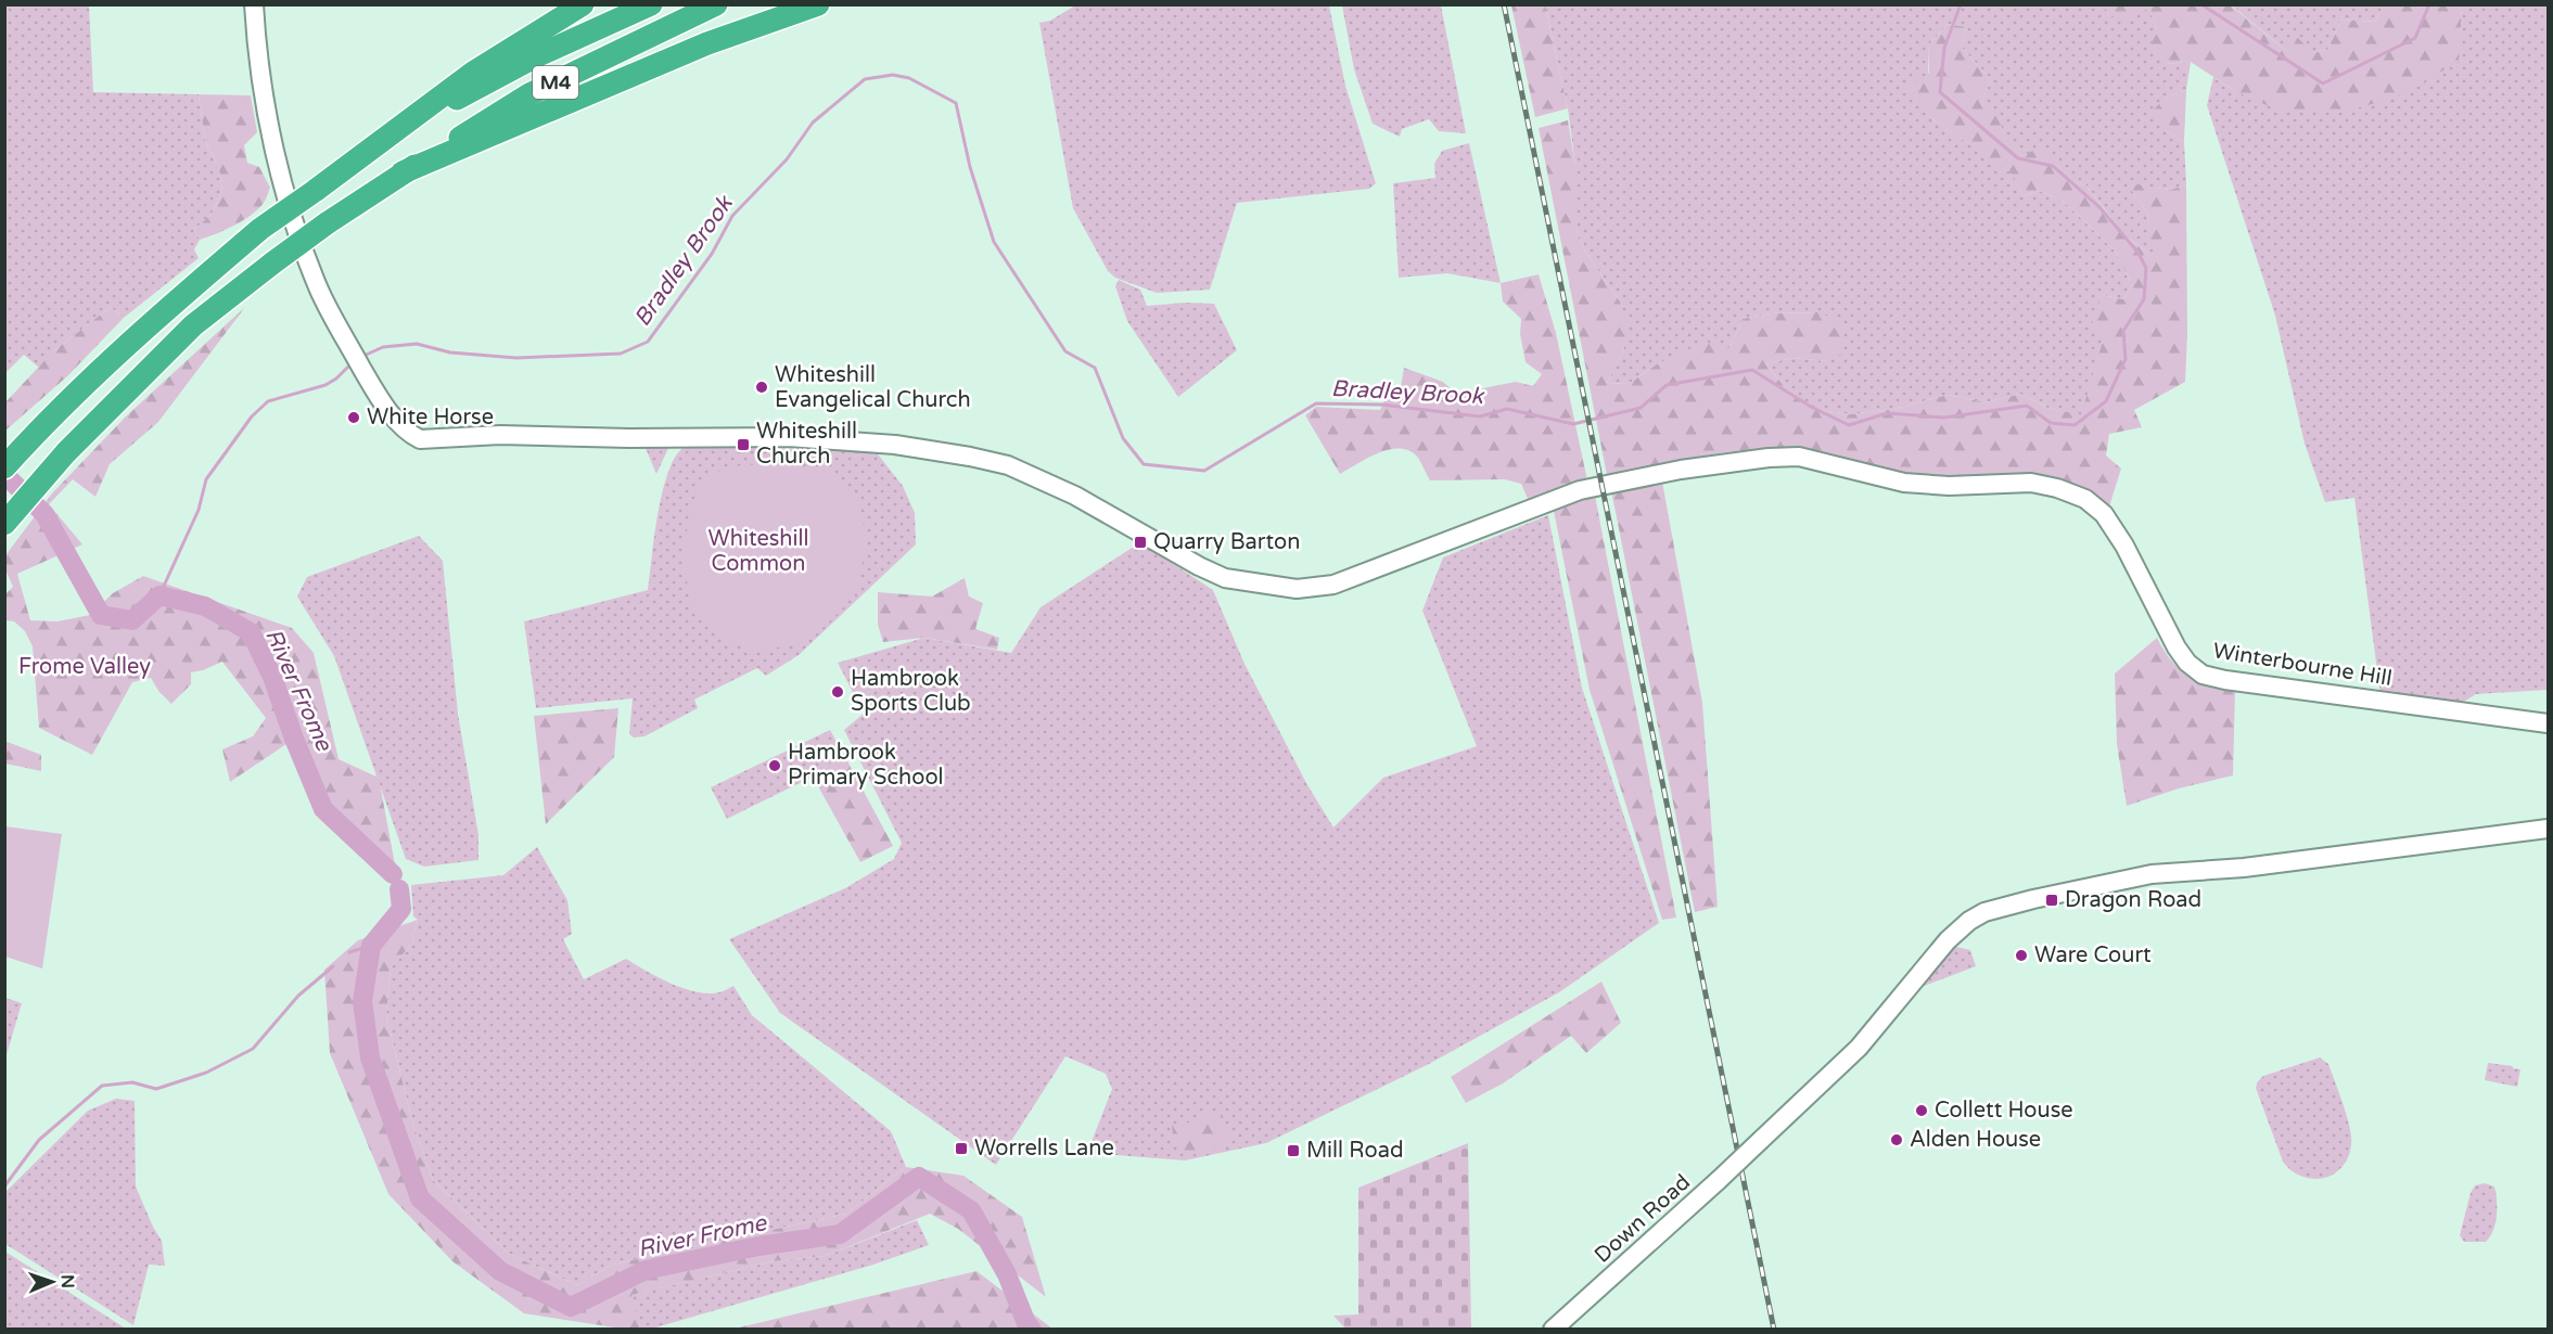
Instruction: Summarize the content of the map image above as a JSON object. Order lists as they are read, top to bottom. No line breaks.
{"streets":{"highway":["M4"],"main road":["Winterbourne Hill","Down Road"]},"water":["Bradley Brook","River Frome"],"parks":["Whiteshill Common","Frome Valley"],"places":{"other":["Whiteshill Evangelical Church","White Horse","Hambrook Sports Club","Hambrook Primary School","Ware Court","Collett House","Alden House"],"transit":["Whiteshill Church","Quarry Barton","Dragon Road","Worrells Lane","Mill Road"]},"north":"right"}
